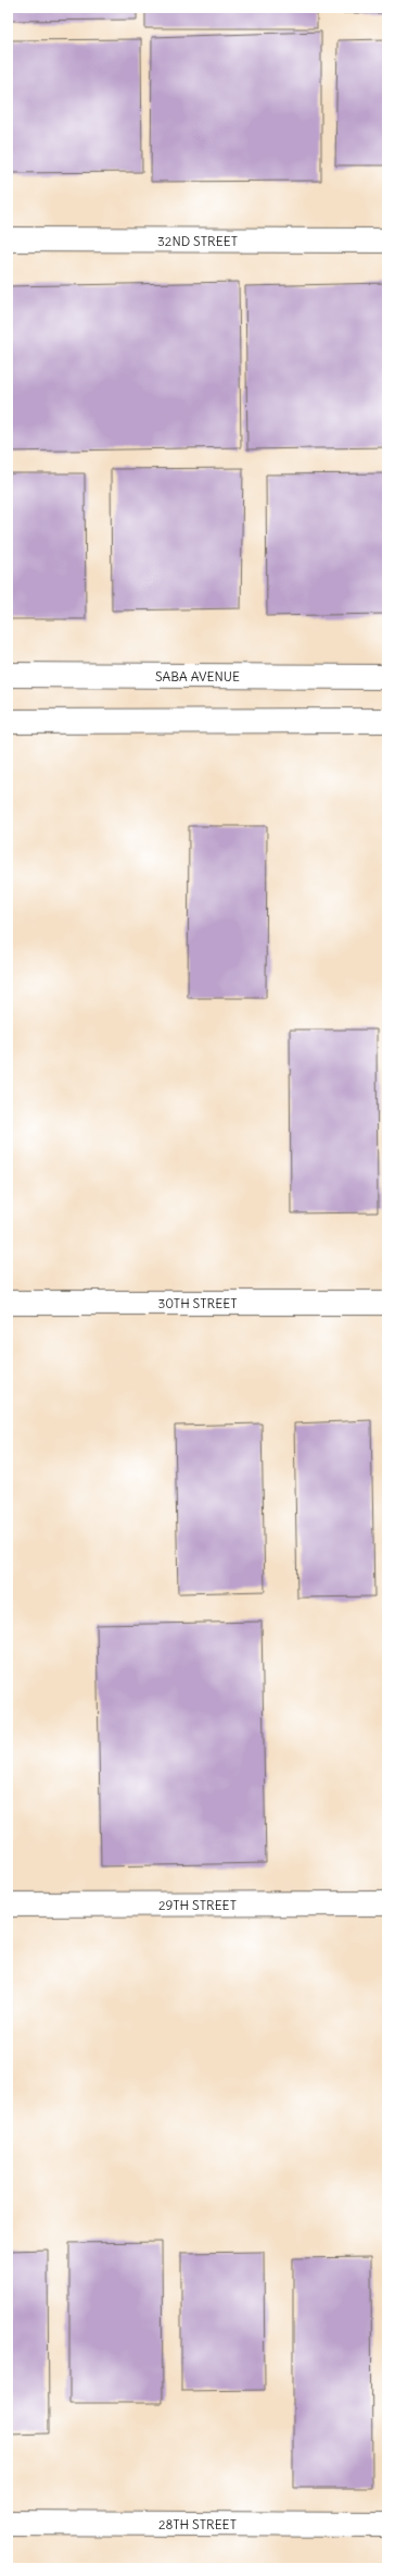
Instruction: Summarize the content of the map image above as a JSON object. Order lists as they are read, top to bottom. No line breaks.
{"streets":{"street":["32ND STREET","SABA AVENUE","30TH STREET","29TH STREET","28TH STREET"]}}
